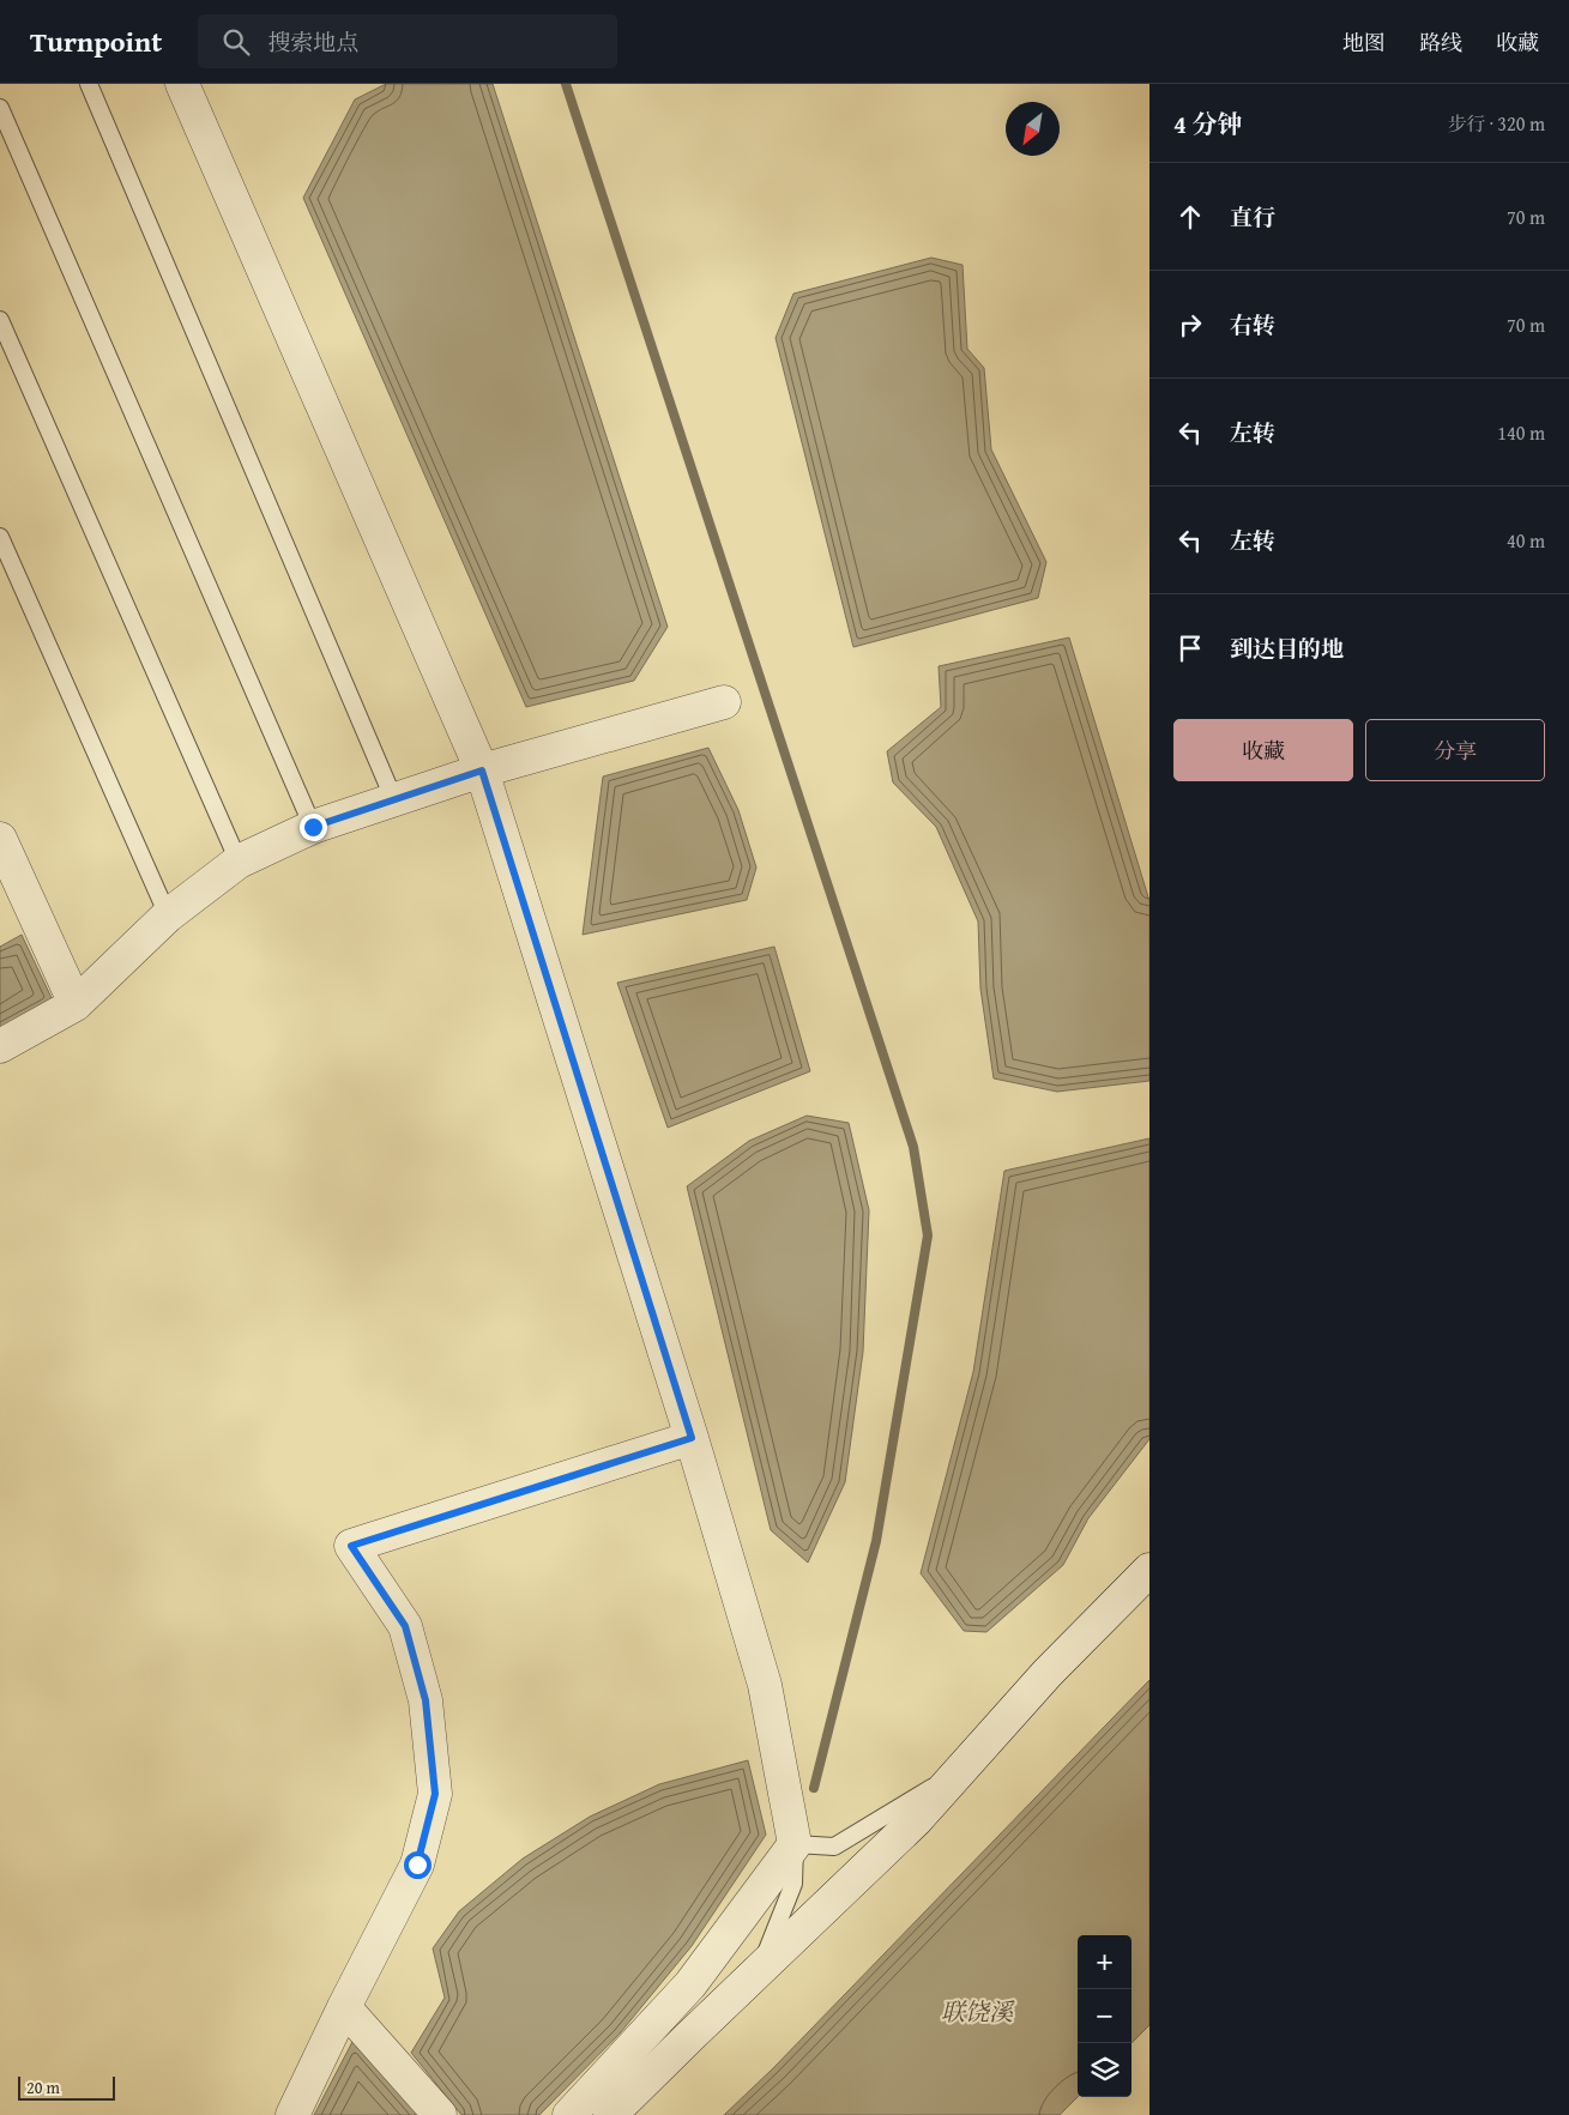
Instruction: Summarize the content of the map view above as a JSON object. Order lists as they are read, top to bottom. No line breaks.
{"water":["联饶溪"],"scale_bar":"20 m","north":"bottom left","page":{"header":"Turnpoint","search":"搜索地点","nav":["地图","路线","收藏"],"heading":["4 分钟","步行 · 320 m"],"list":[["直行","70 m"],["右转","70 m"],["左转","140 m"],["左转","40 m"],"到达目的地"],"buttons":["收藏","分享"],"map_buttons":["+","−"],"scale":"20 m"}}
